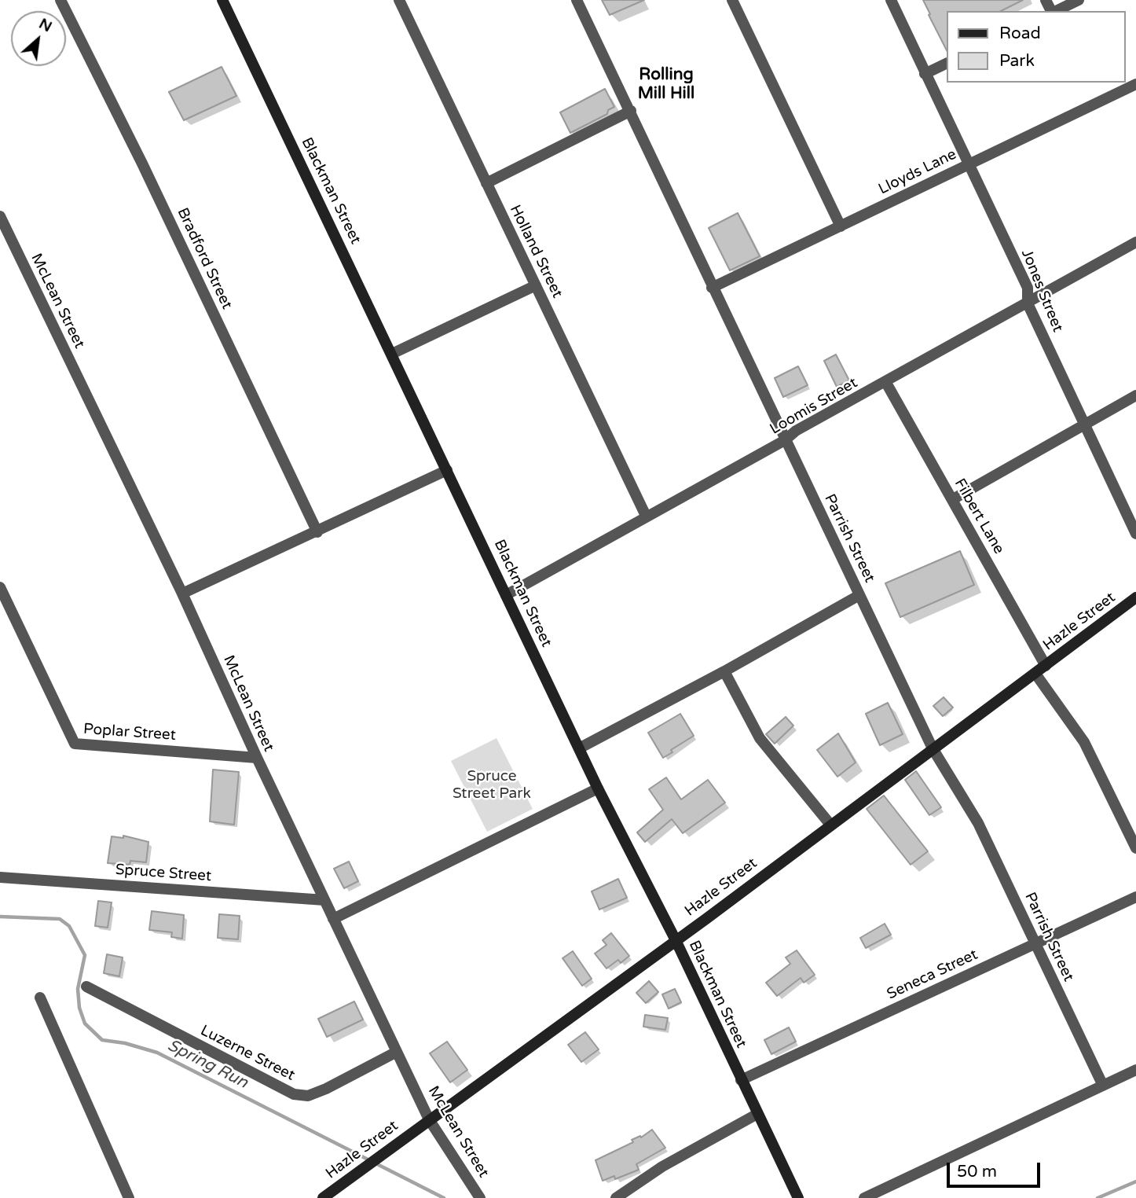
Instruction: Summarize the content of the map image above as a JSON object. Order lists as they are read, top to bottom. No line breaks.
{"streets":{"main road":["Blackman Street","Hazle Street"],"street":["Lloyds Lane","Holland Street","Bradford Street","Jones Street","McLean Street","Loomis Street","Filbert Lane","Parrish Street","Poplar Street","Spruce Street","Seneca Street","Luzerne Street"]},"crossings":[["Lloyds Lane","Jones Street"],["Lloyds Lane","Parrish Street"],["Blackman Street","Loomis Street"],["Blackman Street","Hazle Street"],["Blackman Street","Seneca Street"],["Holland Street","Loomis Street"],["Jones Street","Loomis Street"],["McLean Street","Hazle Street"],["McLean Street","Poplar Street"],["McLean Street","Spruce Street"],["McLean Street","Luzerne Street"],["Loomis Street","Filbert Lane"],["Loomis Street","Parrish Street"],["Filbert Lane","Hazle Street"],["Parrish Street","Hazle Street"],["Parrish Street","Seneca Street"]],"districts":["Rolling Mill Hill"],"water":["Spring Run"],"parks":["Spruce Street Park"],"legend":["Road","Park"],"scale_bar":"50 m","north":"top right"}
